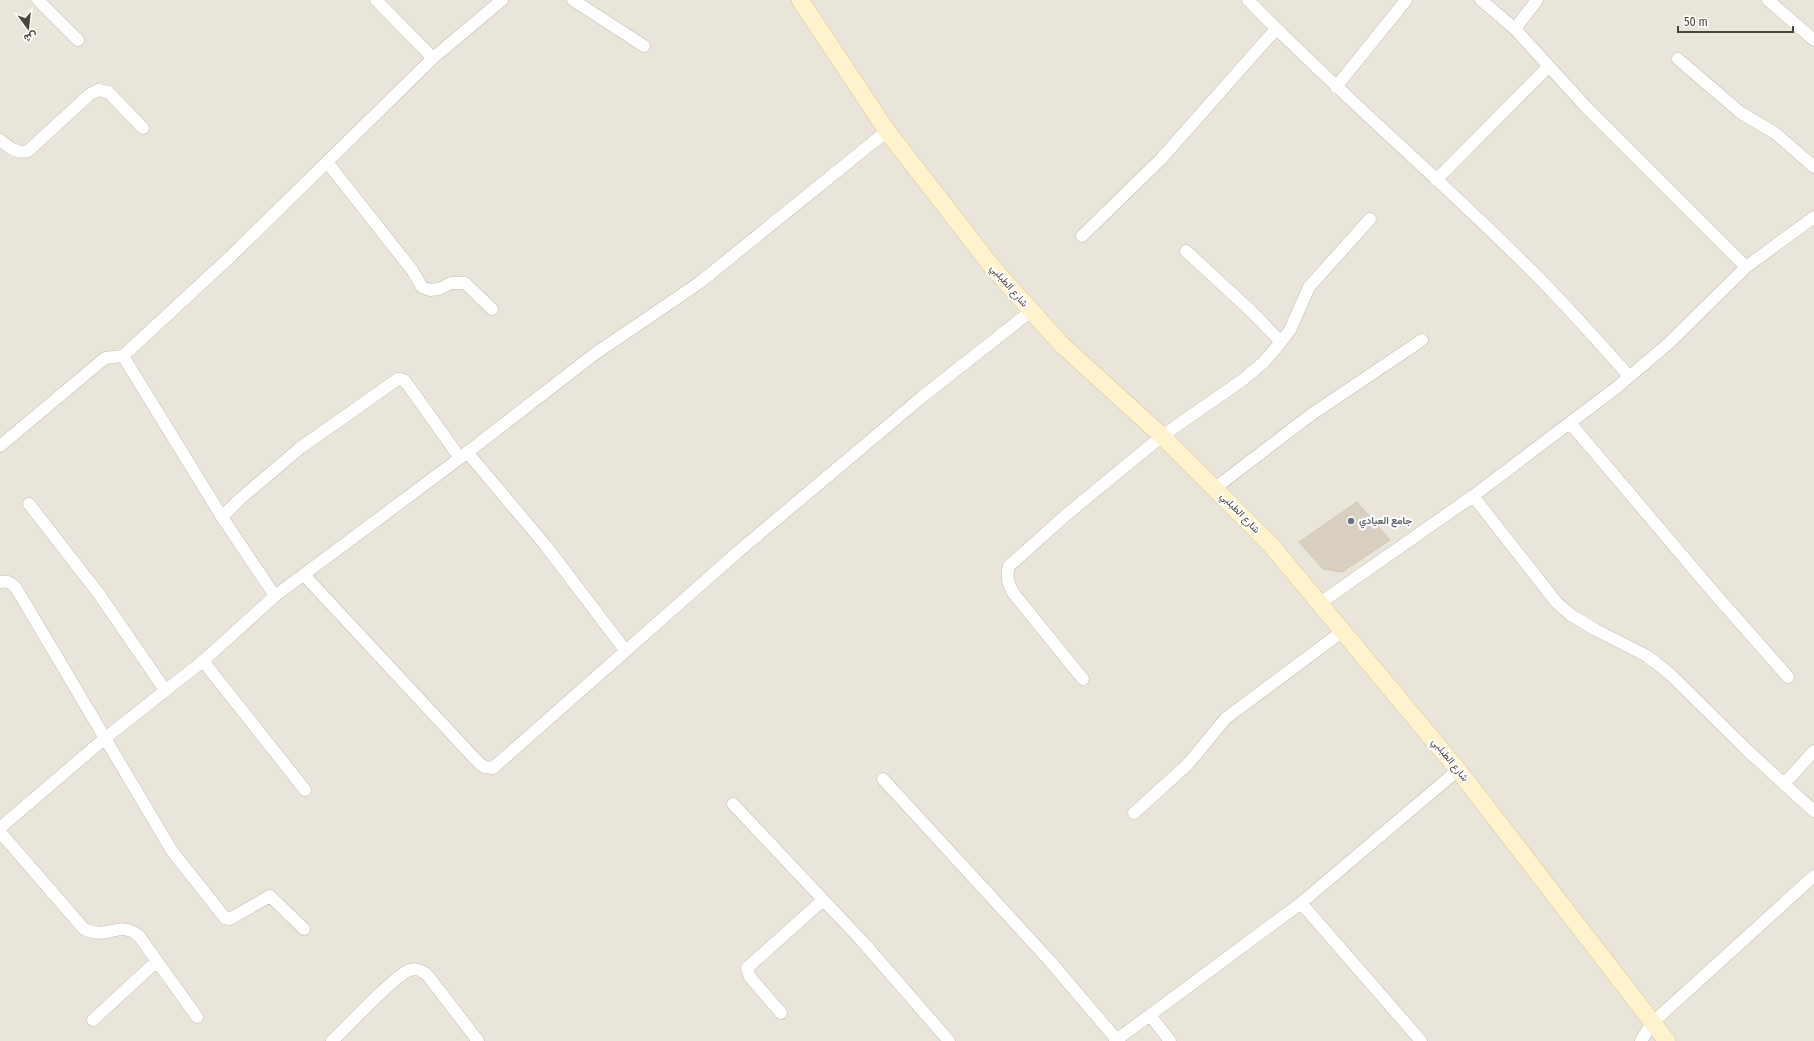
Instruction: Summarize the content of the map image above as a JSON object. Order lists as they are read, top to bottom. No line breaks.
{"streets":{"street":["شارع الطبلبي"]},"places":["جامع العيادي"],"scale_bar":"50 m","north":"bottom"}
